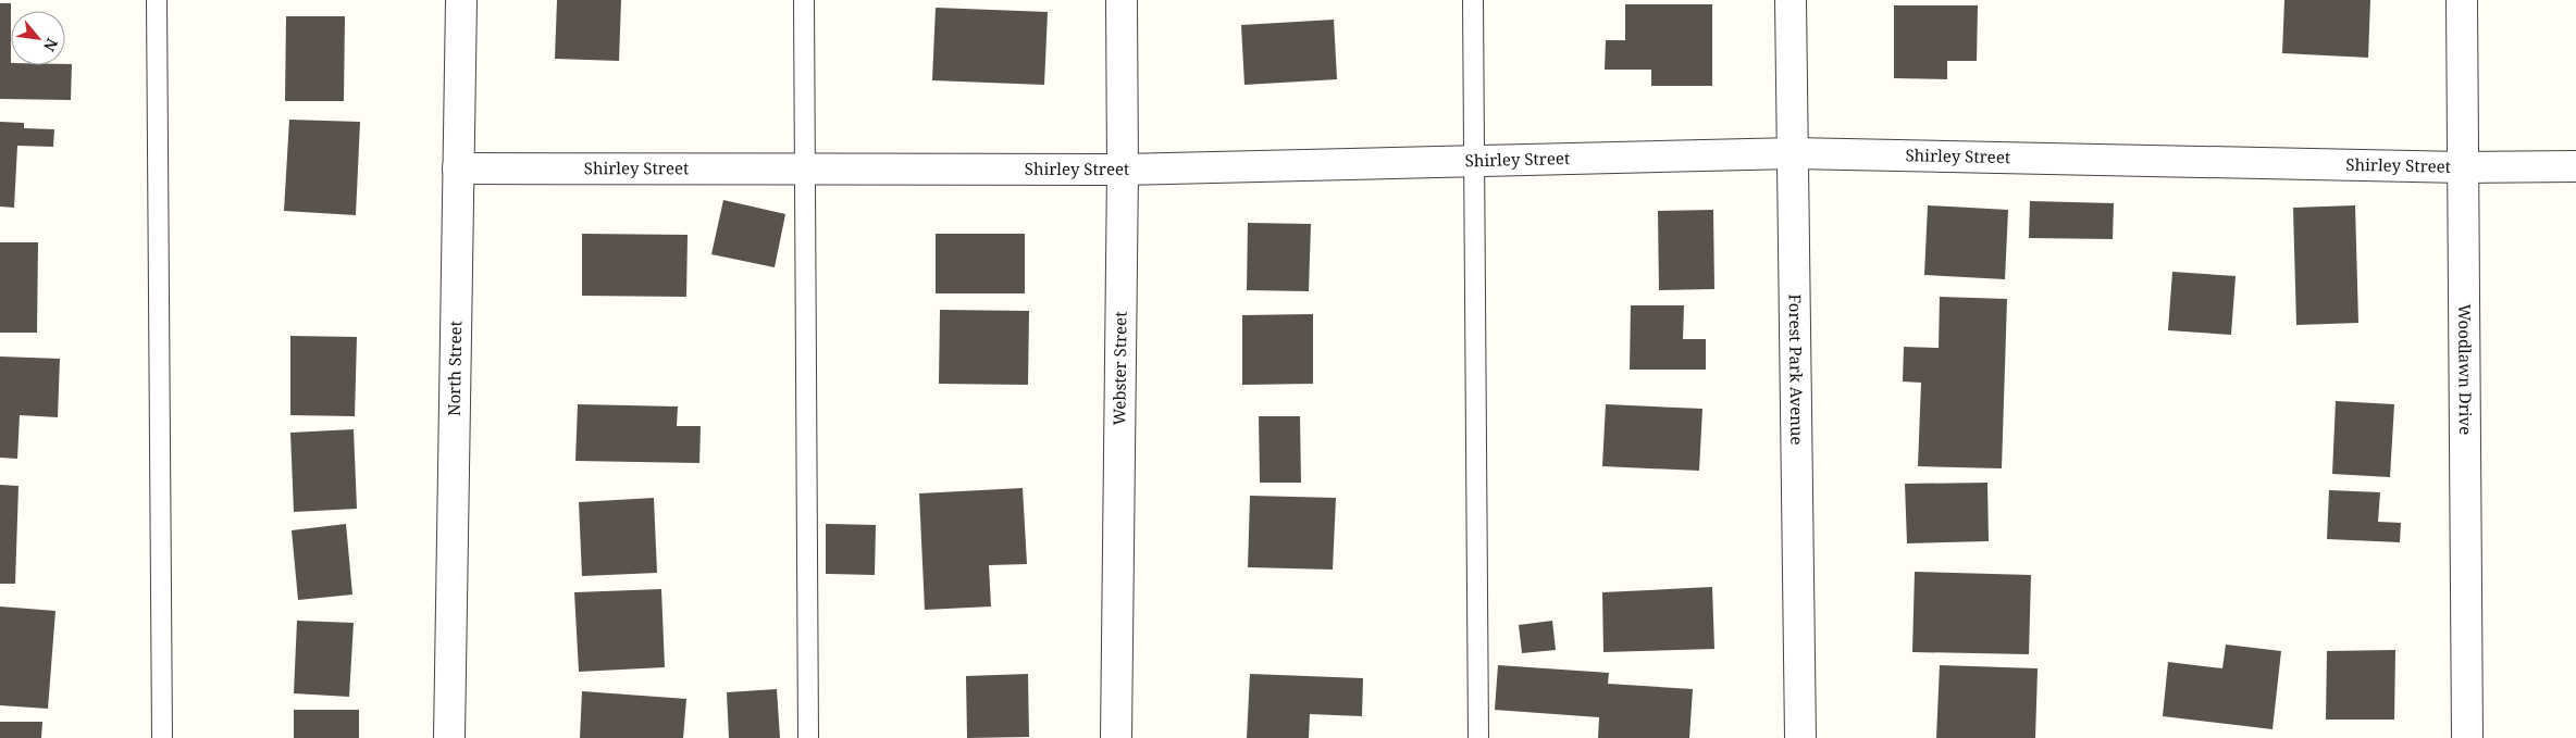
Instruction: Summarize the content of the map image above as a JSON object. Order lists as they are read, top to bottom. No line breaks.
{"streets":{"street":["Shirley Street","North Street","Forest Park Avenue","Woodlawn Drive","Webster Street"]},"crossings":[["Shirley Street","North Street"],["Shirley Street","Forest Park Avenue"],["Shirley Street","Woodlawn Drive"],["Shirley Street","Webster Street"]],"north":"bottom right"}
